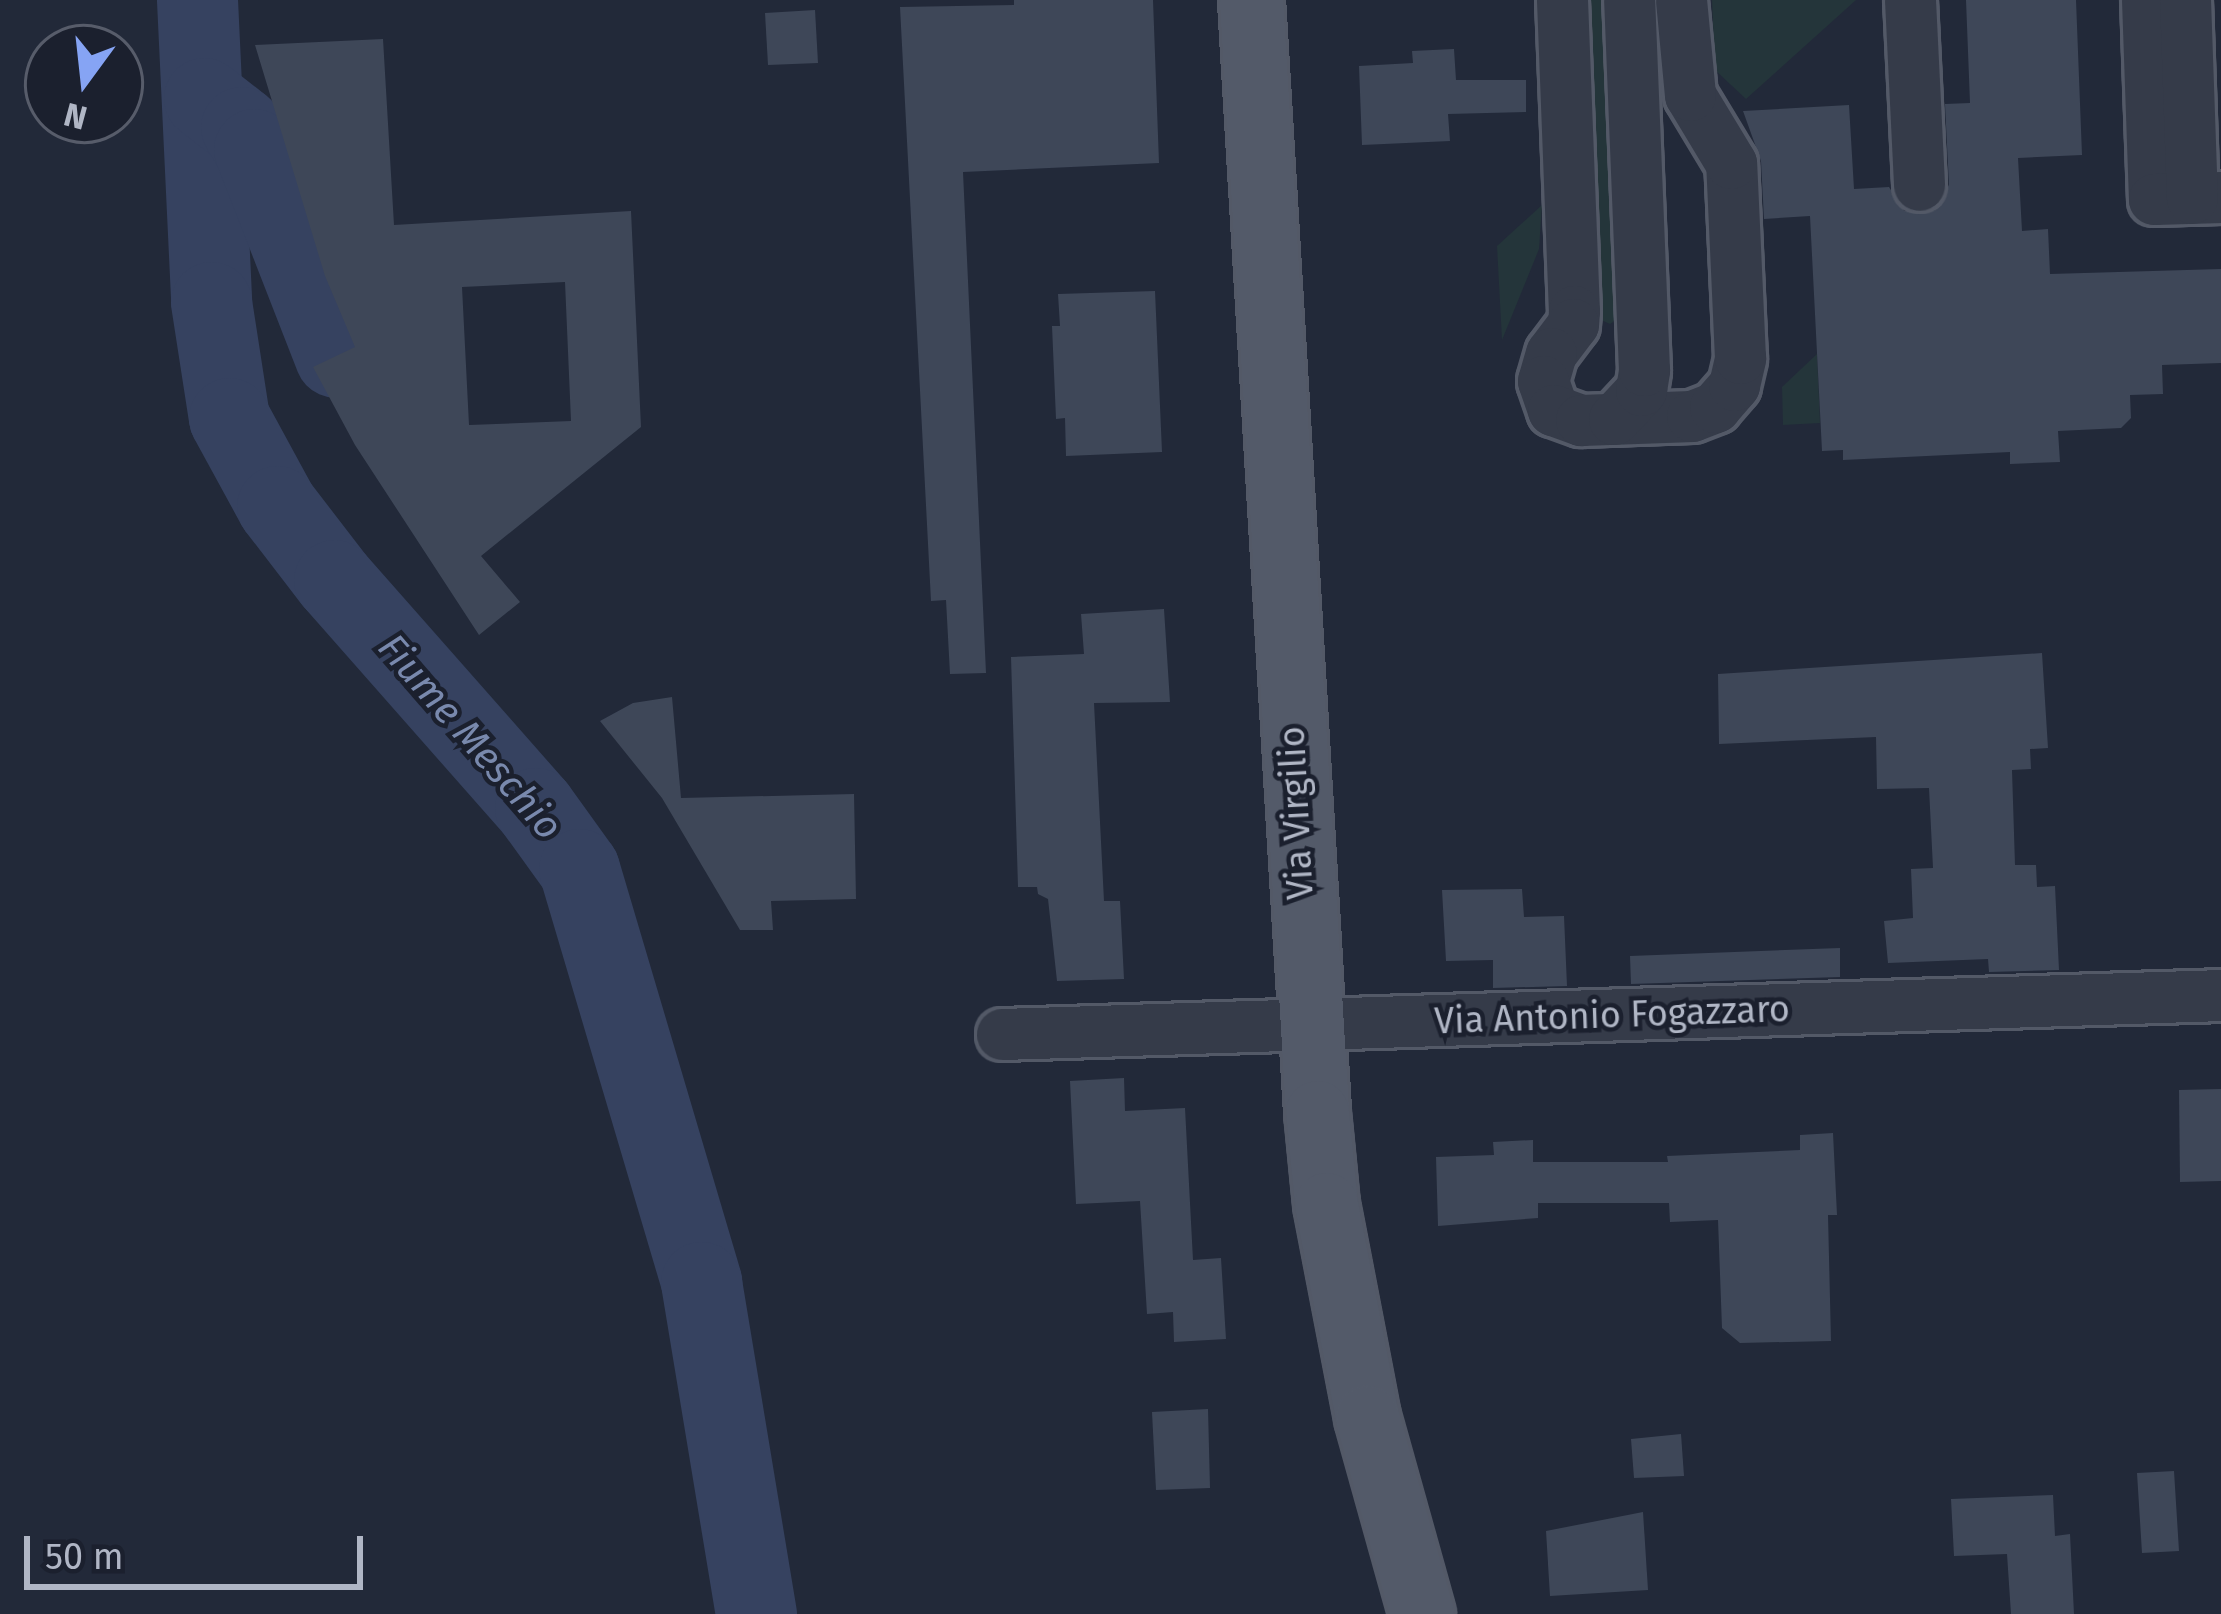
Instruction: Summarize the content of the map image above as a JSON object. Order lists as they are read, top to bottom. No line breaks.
{"streets":{"main road":["Via Virgilio"],"street":["Via Antonio Fogazzaro"]},"crossings":[["Via Virgilio","Via Antonio Fogazzaro"]],"water":["Fiume Meschio"],"scale_bar":"50 m","north":"bottom"}
